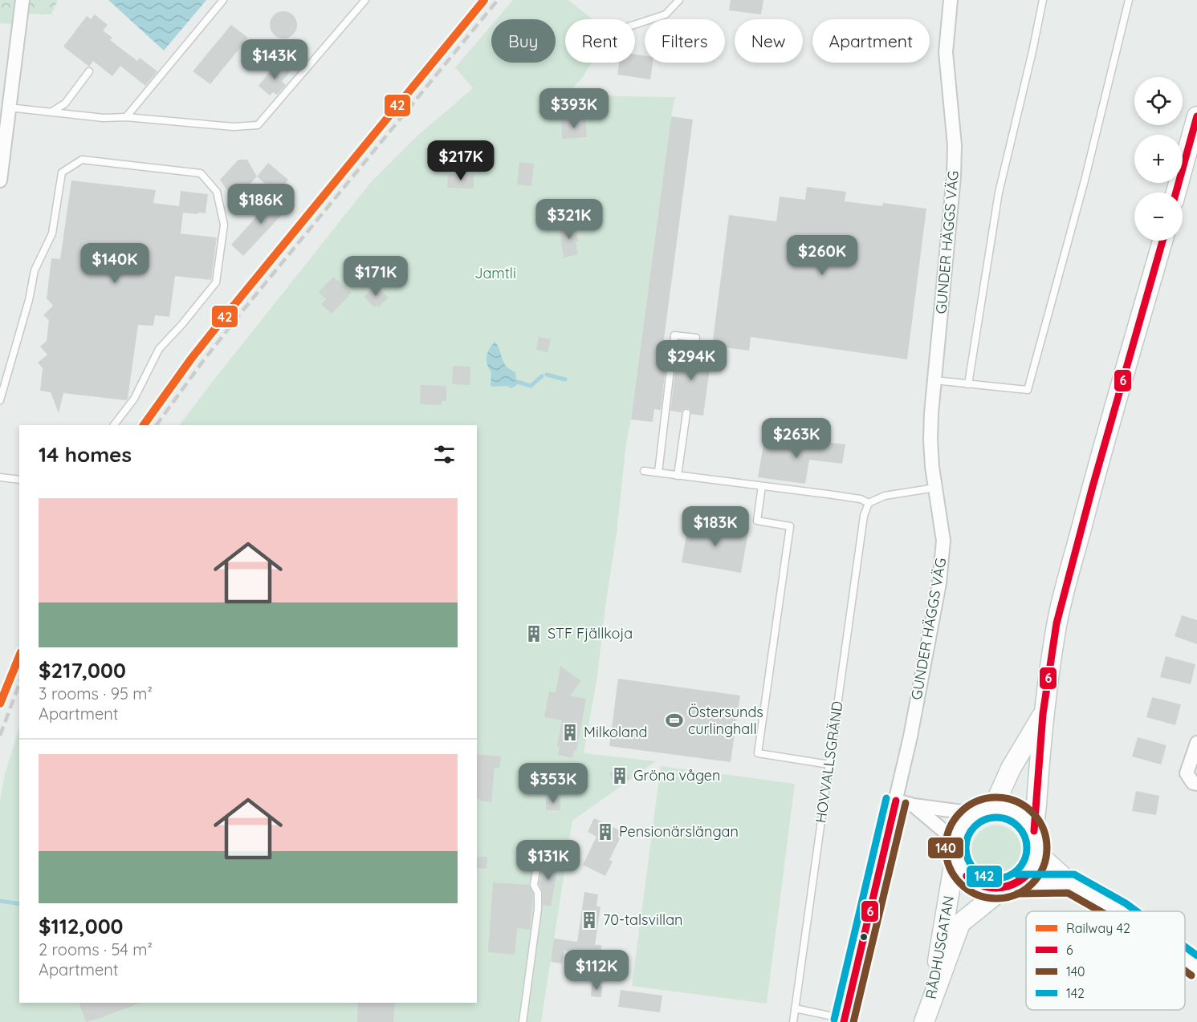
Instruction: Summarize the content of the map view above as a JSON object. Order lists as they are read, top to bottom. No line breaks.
{"streets":{"main road":["RÅDHUSGATAN"],"street":["GUNDER HÄGGS VÄG"],"lane":["HOVVALLSGRÄND"]},"parks":["Jamtli"],"places":{"building":["STF Fjällkoja","Milkoland","Gröna vågen","Pensionärslängan","70-talsvillan"],"sports":["Östersunds curlinghall"]},"lines":["rail line 42","transit line 6","transit line 140","transit line 142"],"legend":["Railway 42","6","140","142"],"page":{"chip":["Buy","Rent","Filters","New","Apartment"],"price":["$143K","$393K","$217K","$186K","$321K","$260K","$140K","$171K","$294K","$263K","$183K","$353K","$131K","$112K"],"map_buttons":["+","−"],"heading":"14 homes","list":[{"name":"$217,000","note":"3 rooms · 95 m² · Apartment"},{"name":"$112,000","note":"2 rooms · 54 m² · Apartment"}]}}
